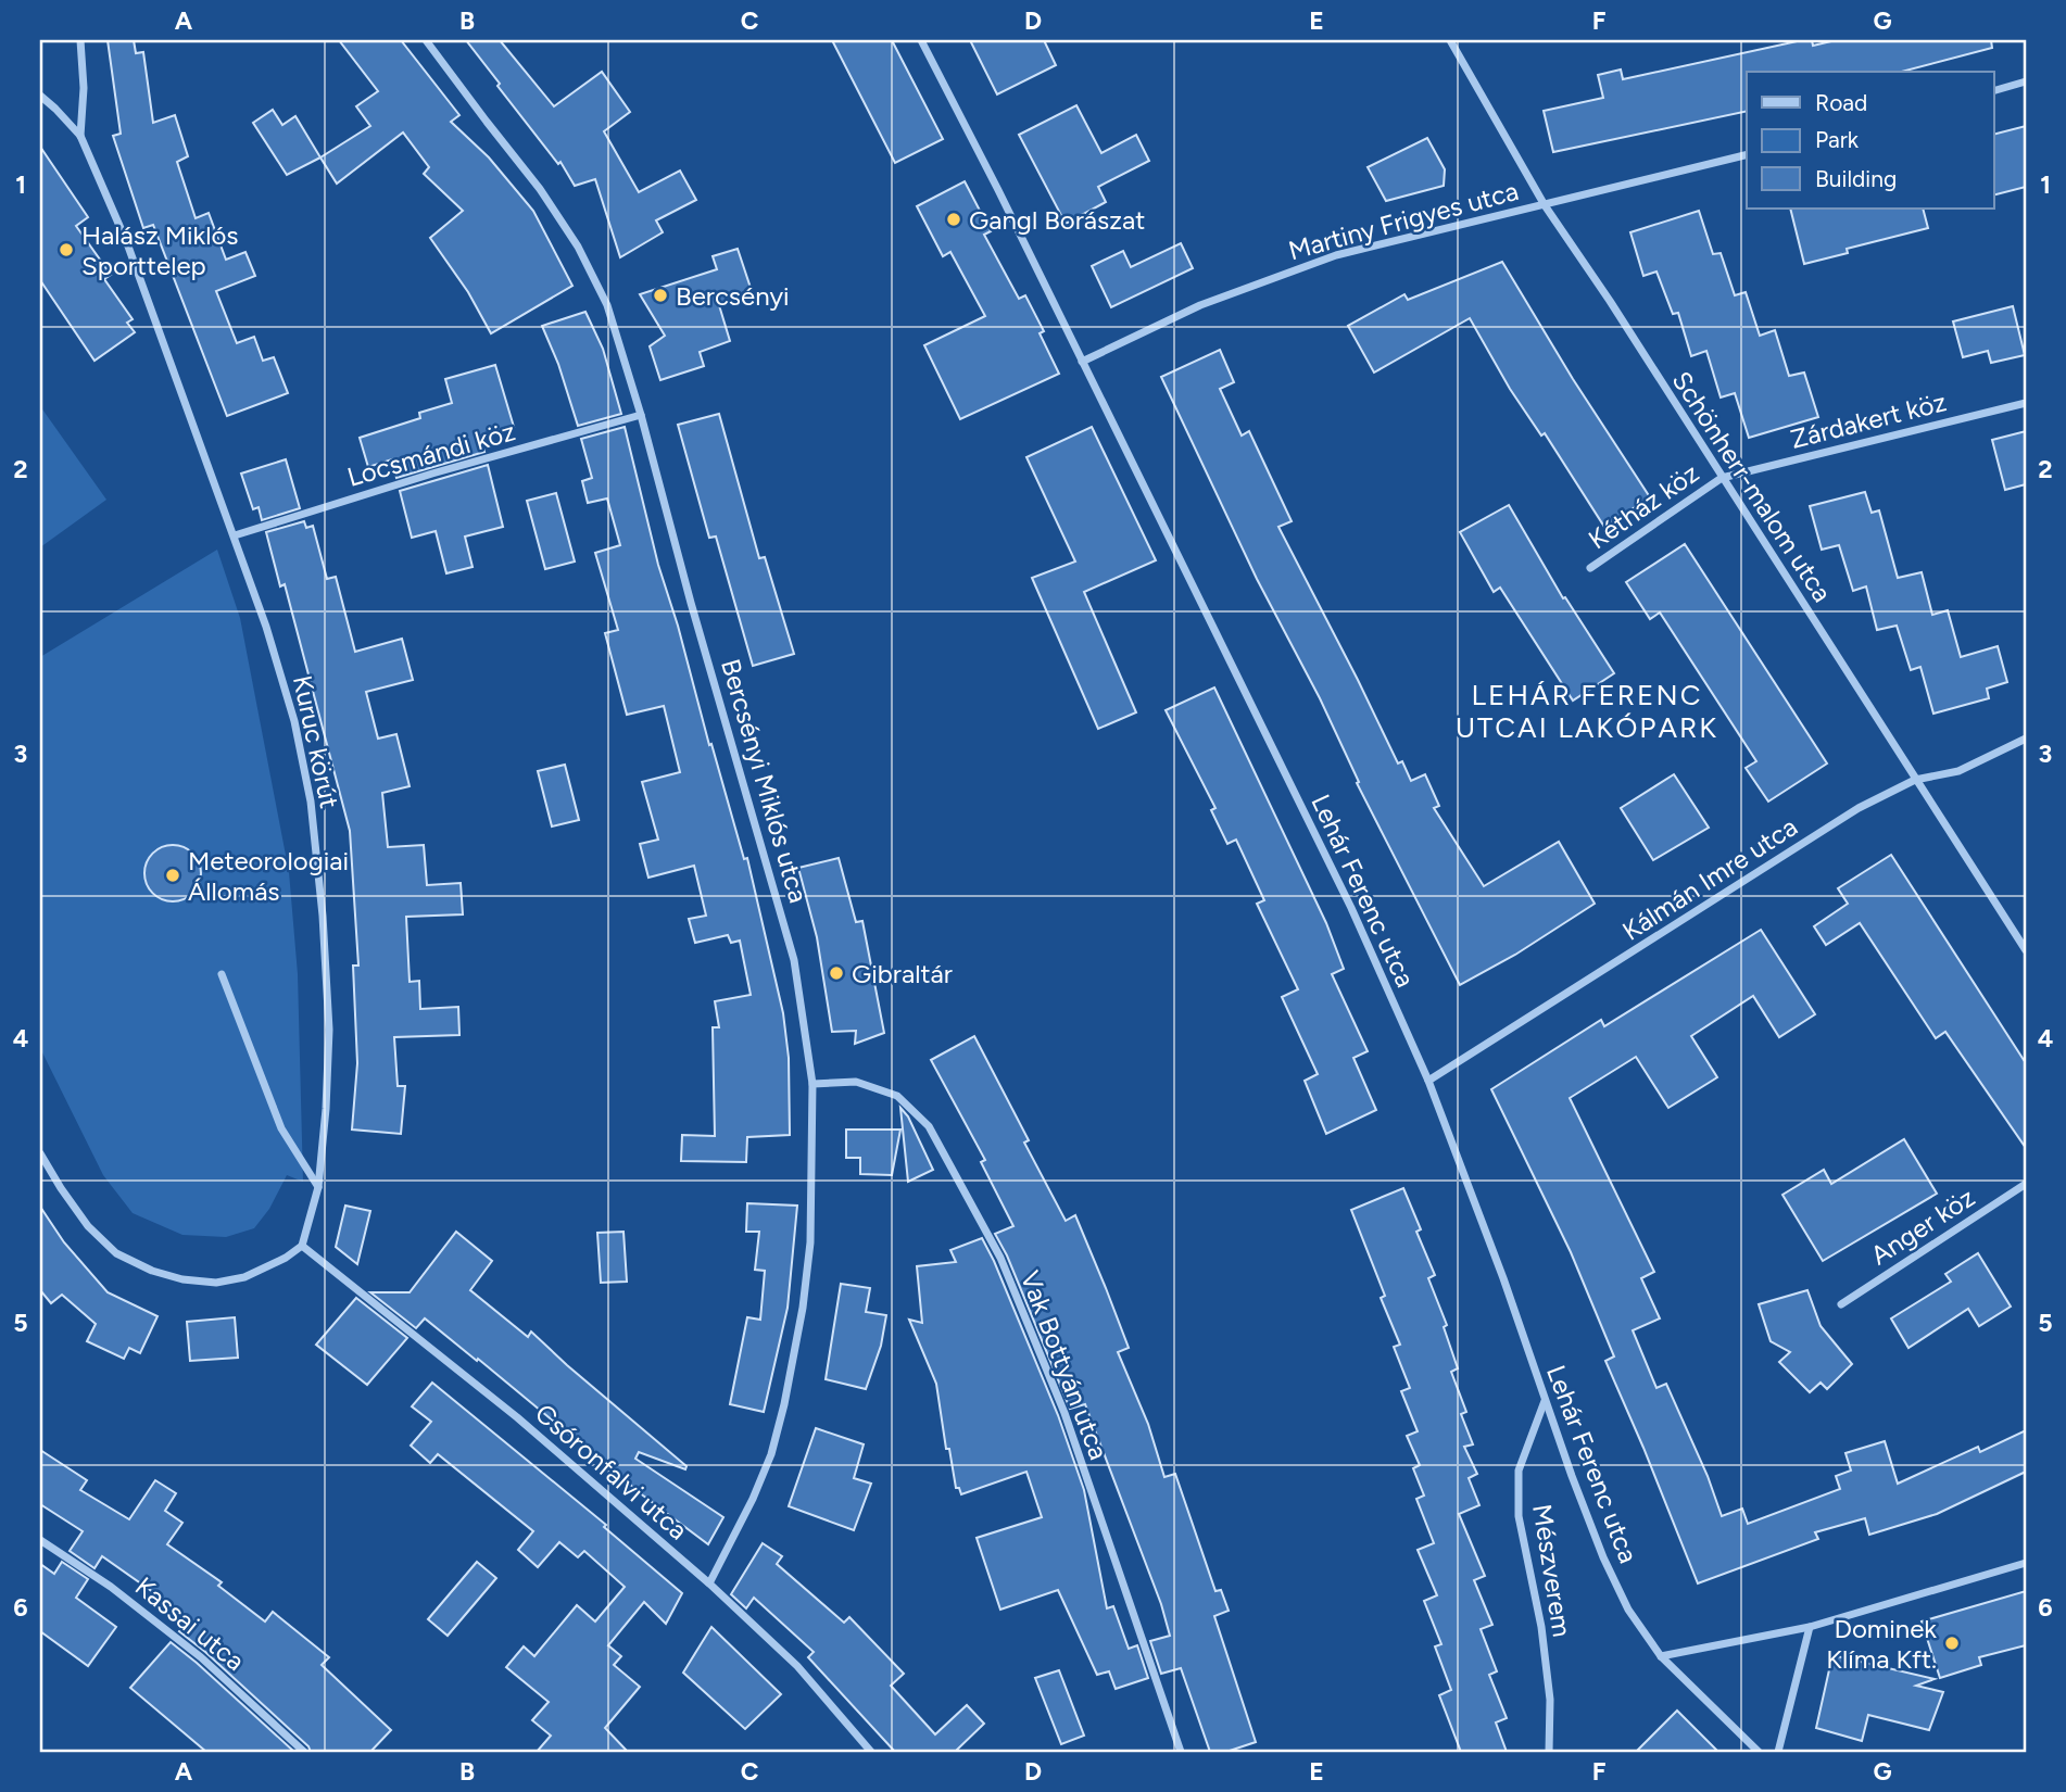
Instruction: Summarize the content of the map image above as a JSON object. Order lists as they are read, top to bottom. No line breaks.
{"streets":{"street":["Martiny Frigyes utca","Zárdakert köz","Locsmándi köz","Schönherr-malom utca","Kétház köz","Kuruc körút","Bercsényi Miklós utca","Kálmán Imre utca","Lehár Ferenc utca","Anger köz","Vak Bottyán utca","Csóronfalvi utca","Mészverem","Kassai utca"]},"crossings":[["Martiny Frigyes utca","Schönherr-malom utca"],["Martiny Frigyes utca","Lehár Ferenc utca"],["Zárdakert köz","Schönherr-malom utca"],["Zárdakert köz","Kétház köz"],["Locsmándi köz","Kuruc körút"],["Locsmándi köz","Bercsényi Miklós utca"],["Schönherr-malom utca","Kétház köz"],["Schönherr-malom utca","Kálmán Imre utca"],["Kuruc körút","Csóronfalvi utca"],["Bercsényi Miklós utca","Vak Bottyán utca"],["Bercsényi Miklós utca","Csóronfalvi utca"],["Kálmán Imre utca","Lehár Ferenc utca"],["Lehár Ferenc utca","Mészverem"]],"districts":["LEHÁR FERENC UTCAI LAKÓPARK"],"places":["Gangl Borászat","Halász Miklós Sporttelep","Bercsényi","Meteorologiai Állomás","Gibraltár","Dominek Klíma Kft."],"legend":["Road","Park","Building"],"grid":{"columns":["A","B","C","D","E","F","G"],"rows":["1","2","3","4","5","6"]}}
